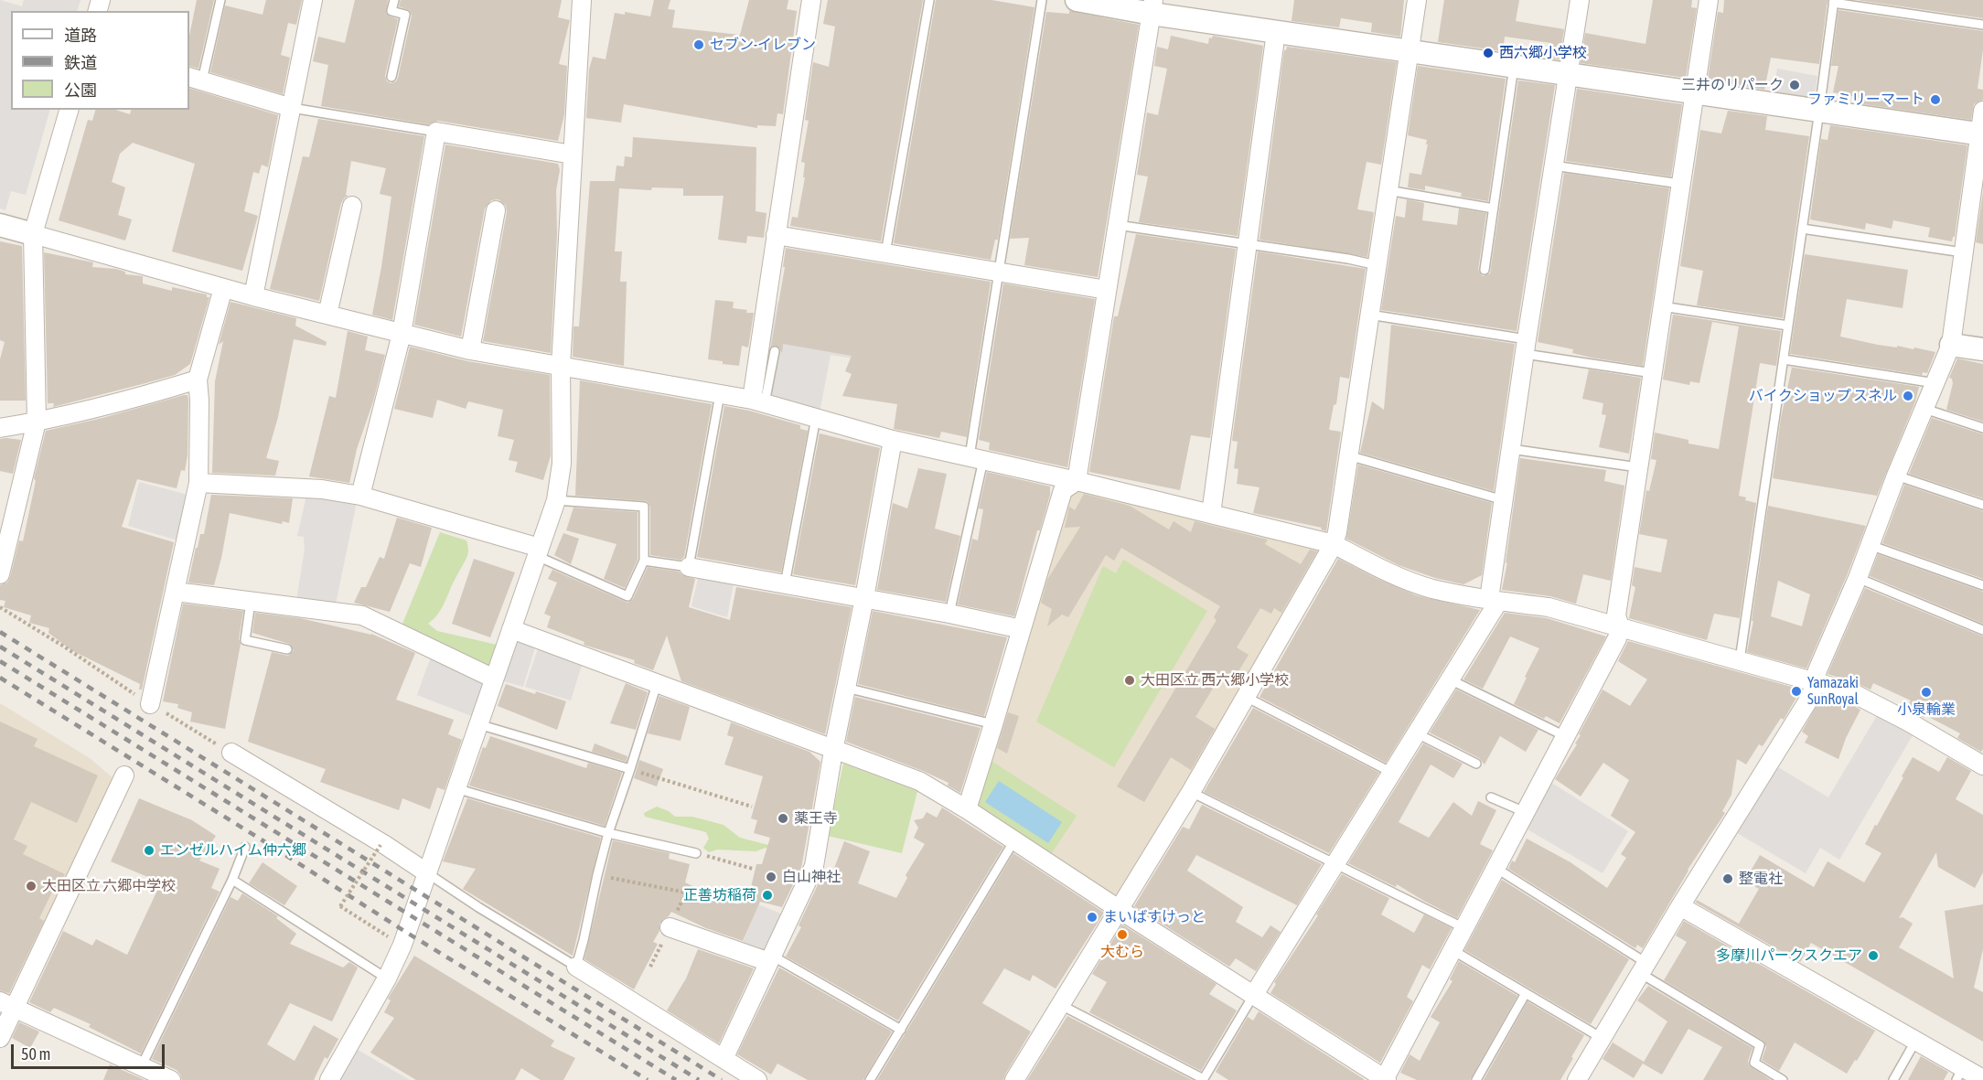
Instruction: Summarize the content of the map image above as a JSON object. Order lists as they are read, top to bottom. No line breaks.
{"places":["セブン-イレブン","西六郷小学校","三井のリパーク","ファミリーマート","バイクショップ スネル","大田区立 西六郷小学校","Yamazaki SunRoyal","小泉輪業","薬王寺","エンゼルハイム仲六郷","白山神社","整電社","大田区立 六郷中学校","正善坊稲荷","まいばすけっと","大むら","多摩川パークスクエア"],"legend":["道路","鉄道","公園"],"scale_bar":"50 m"}
